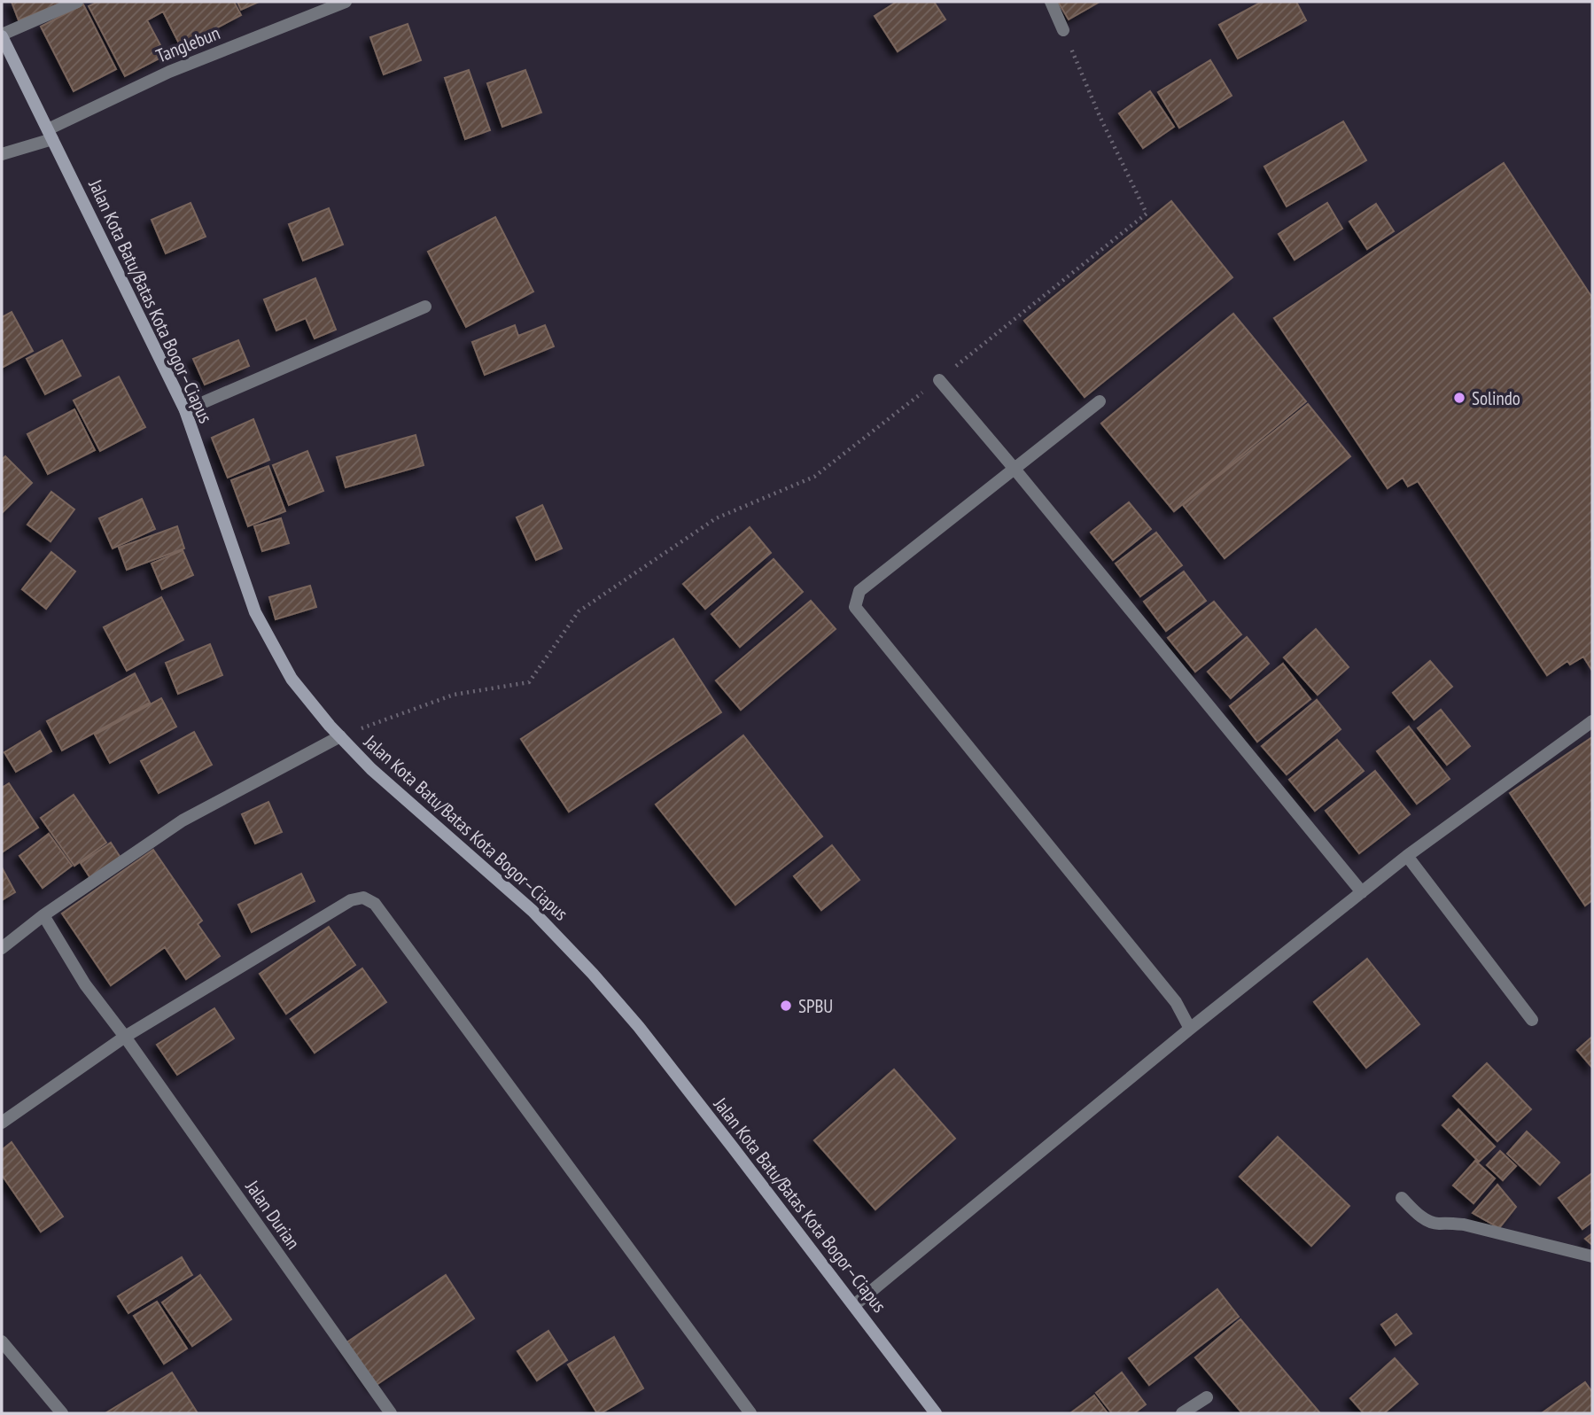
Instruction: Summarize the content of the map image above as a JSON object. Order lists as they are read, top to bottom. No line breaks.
{"streets":{"main road":["Jalan Kota Batu/Batas Kota Bogor–Ciapus"],"street":["Tanglebun","Jalan Durian"]},"crossings":[["Tanglebun","Jalan Kota Batu/Batas Kota Bogor–Ciapus"]],"places":["Solindo","SPBU"]}
